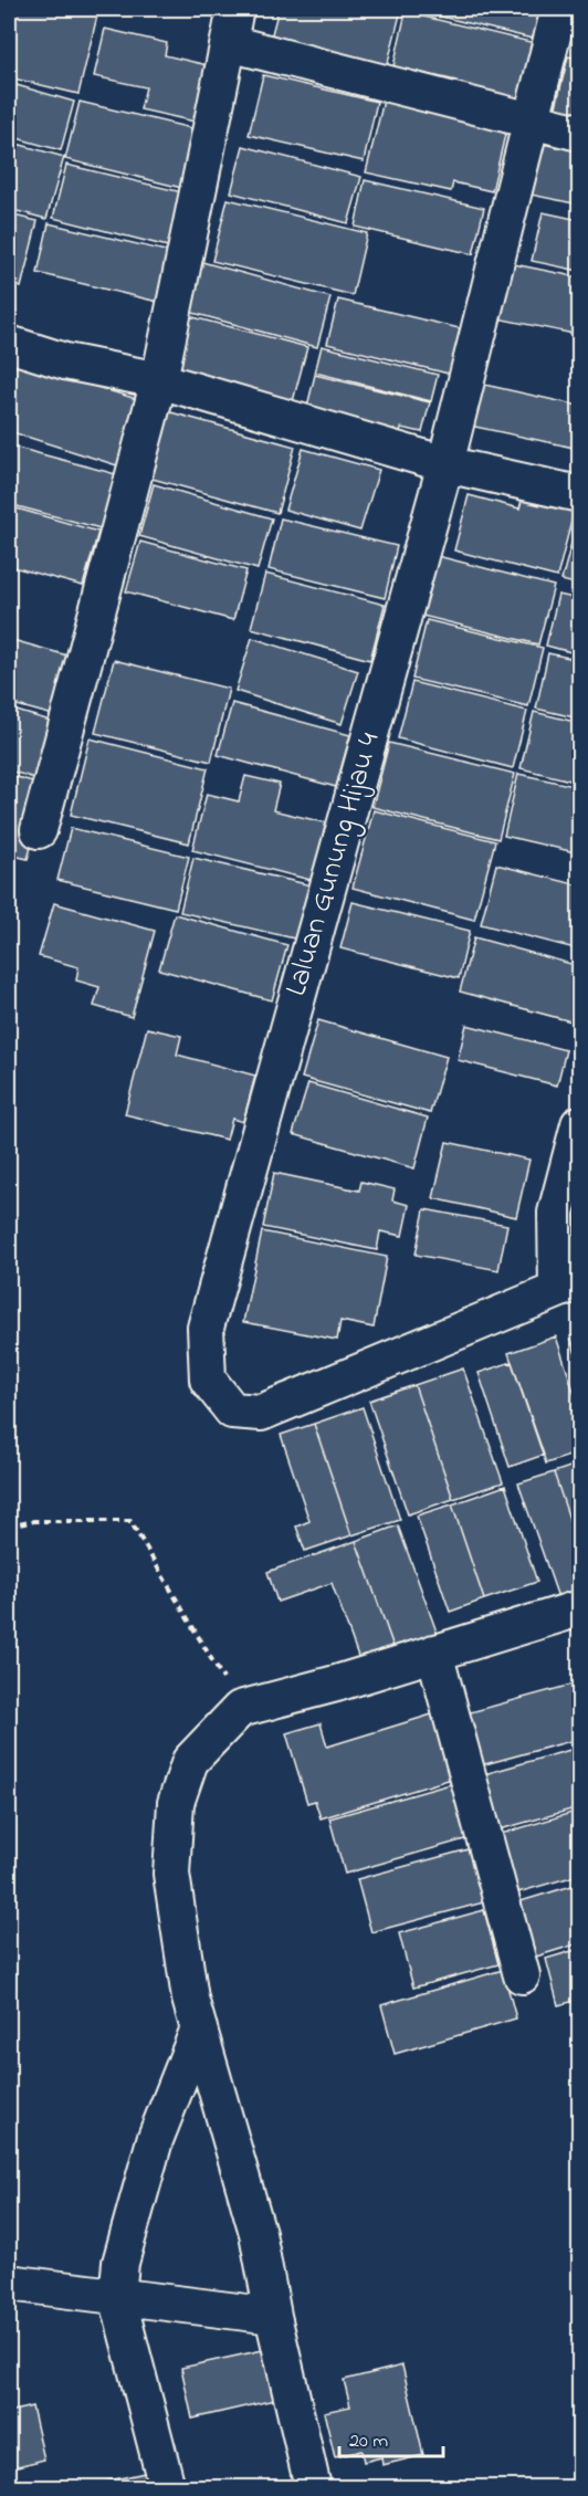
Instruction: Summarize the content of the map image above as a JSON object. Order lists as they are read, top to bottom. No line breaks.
{"streets":{"street":["Laluan Gunung Hijau 4"]},"scale_bar":"20 m"}
